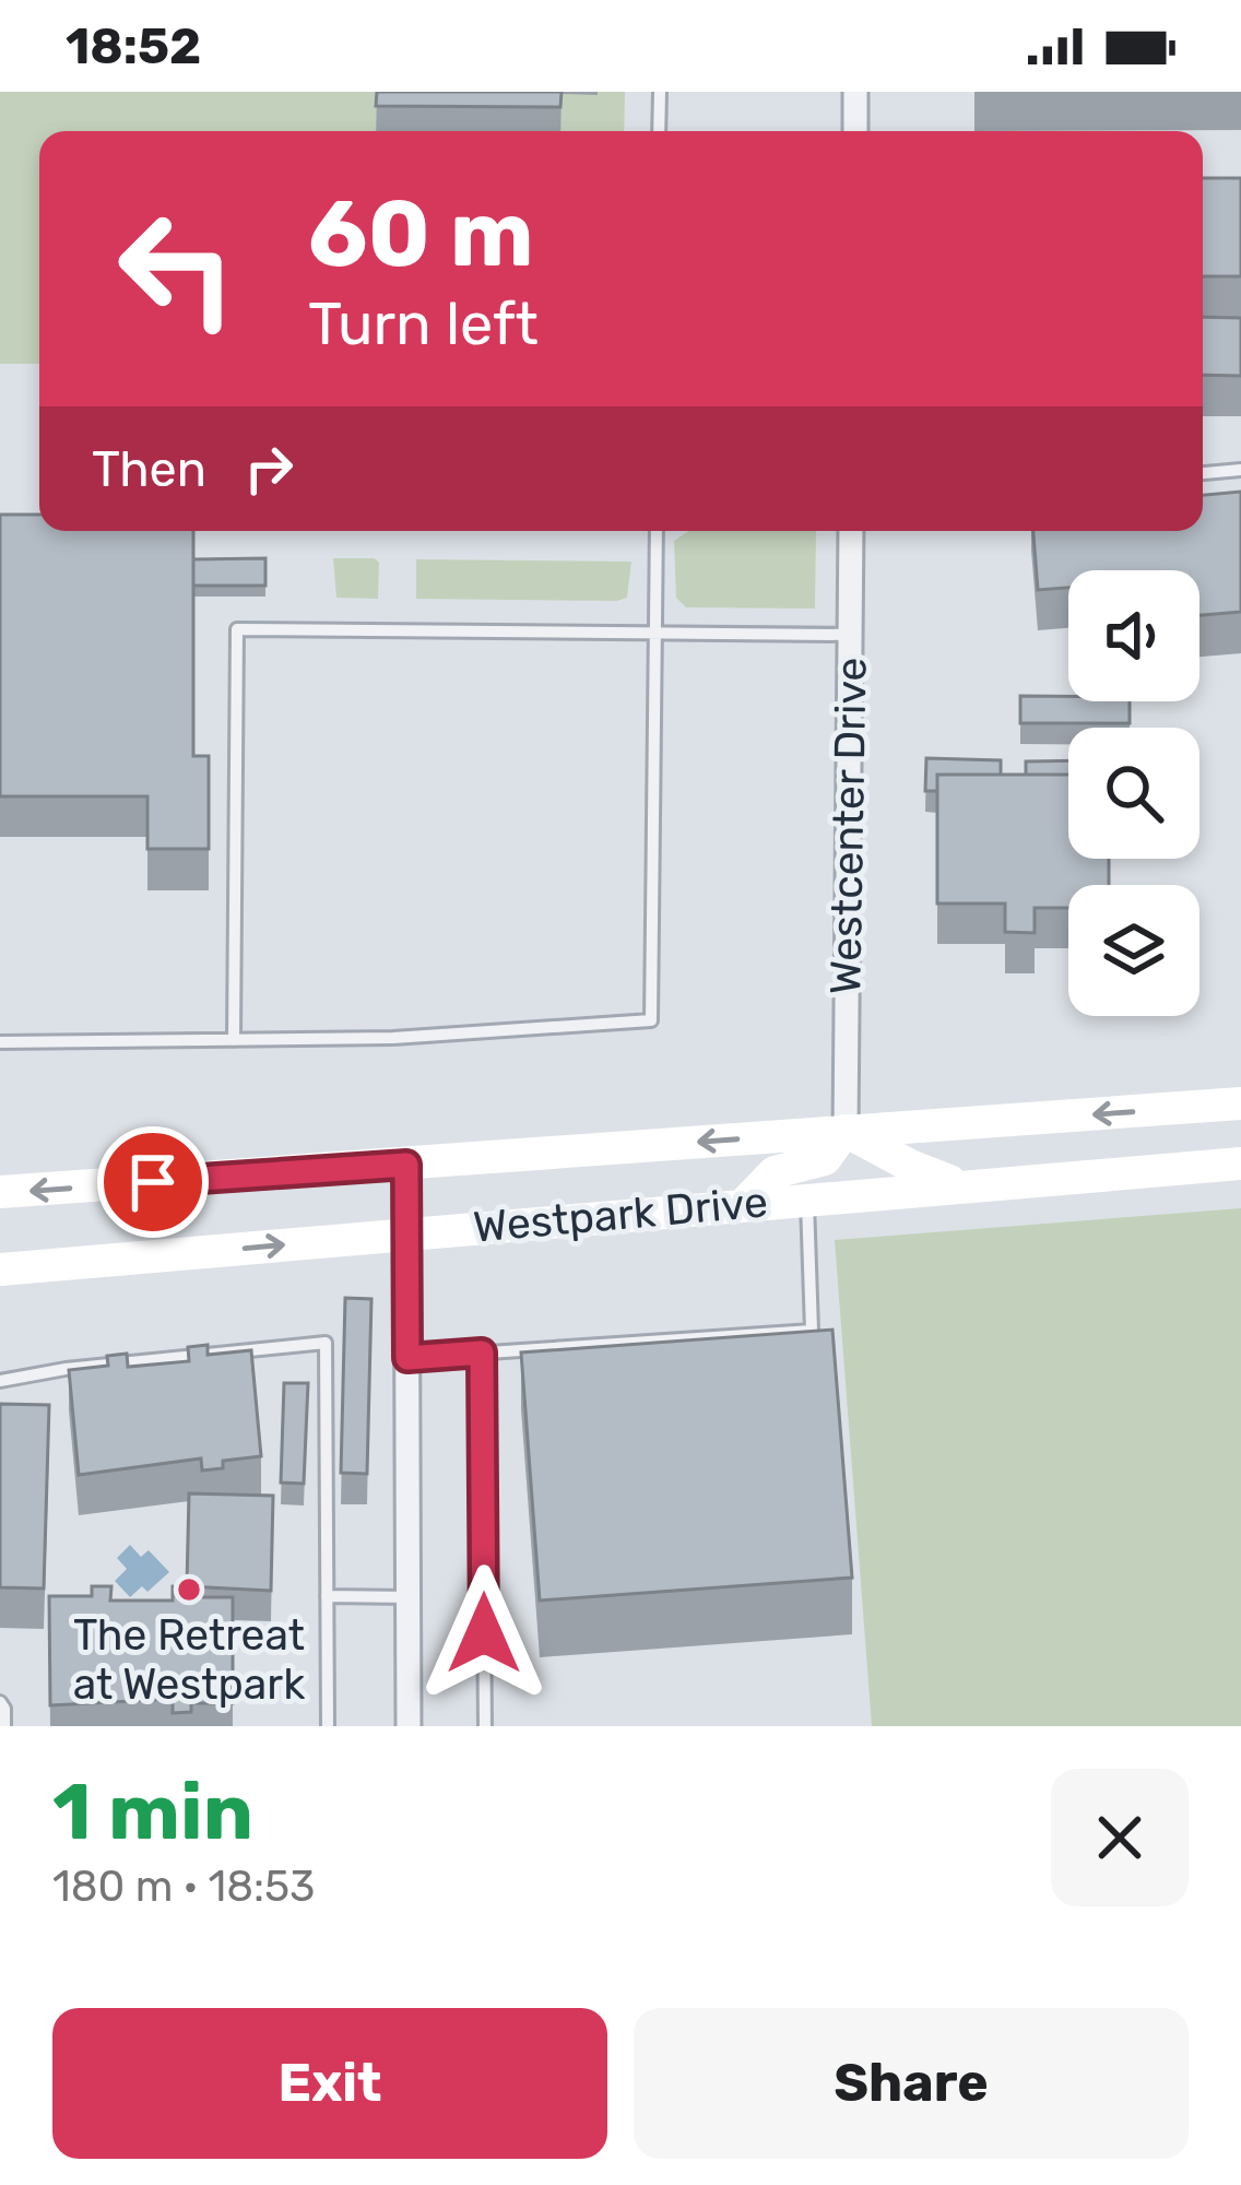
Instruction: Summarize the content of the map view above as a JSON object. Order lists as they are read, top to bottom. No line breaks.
{"streets":{"main road":["Westpark Drive"],"street":["Westcenter Drive"]},"crossings":[["Westcenter Drive","Westpark Drive"]],"places":["The Retreat at Westpark"],"page":{"status":"18:52","turn":["60 m","Turn left"],"then":"Then","heading":["1 min","180 m · 18:53"],"buttons":["Exit","Share"]}}
